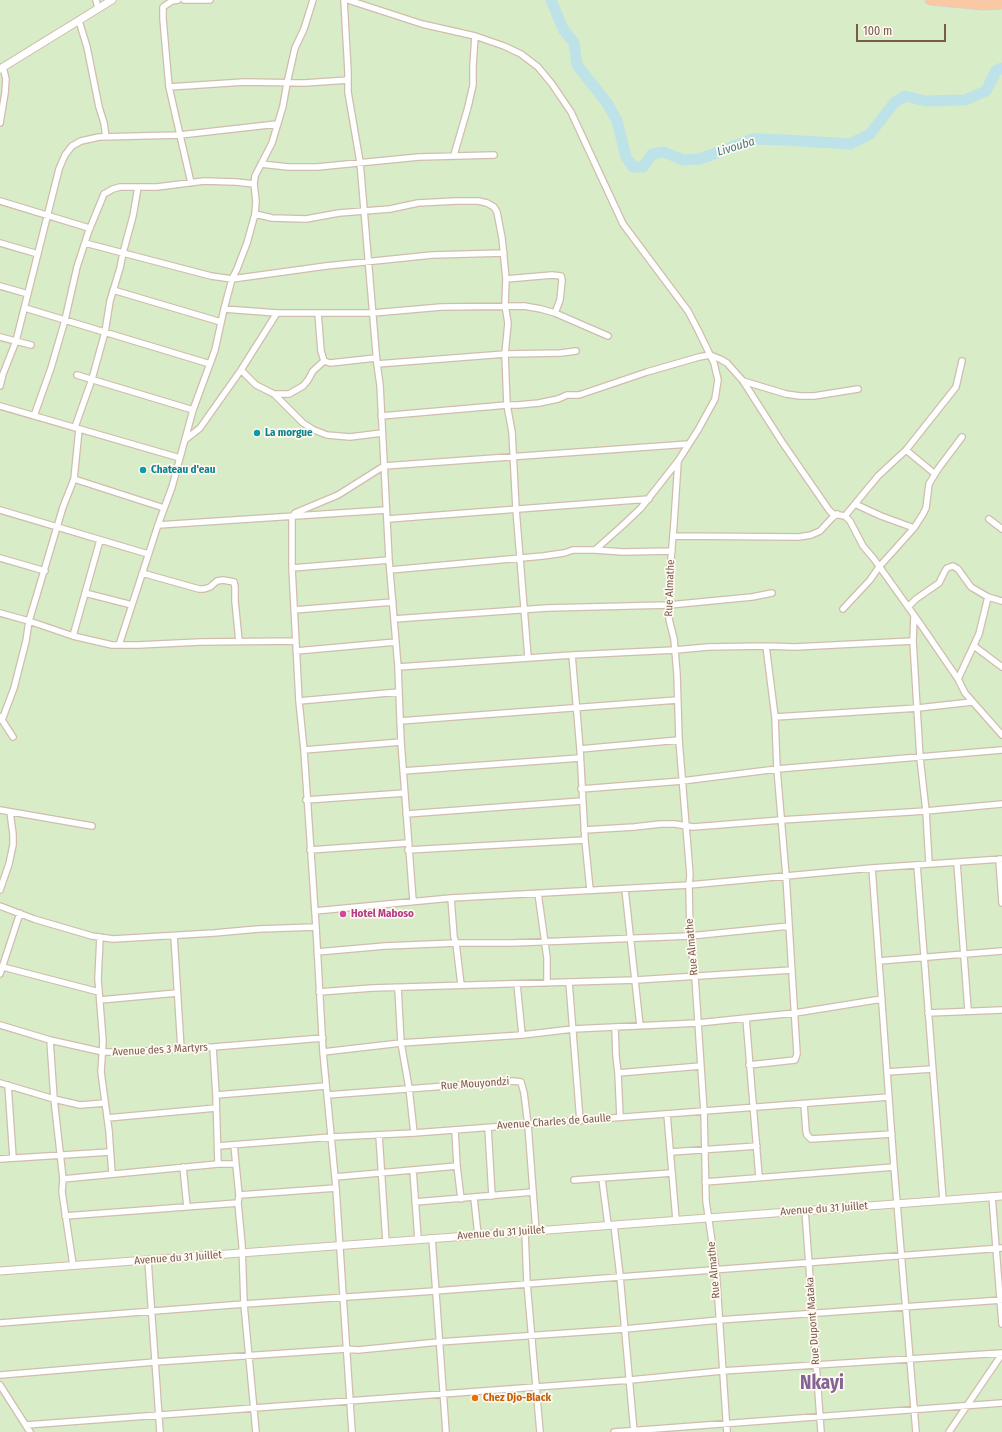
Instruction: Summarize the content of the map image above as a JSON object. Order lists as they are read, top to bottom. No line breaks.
{"streets":{"street":["Rue Almathe","Avenue des 3 Martyrs","Rue Mouyondzi","Avenue Charles de Gaulle","Avenue du 31 Juillet","Rue Dupont Mataka"]},"crossings":[["Rue Almathe","Avenue Charles de Gaulle"],["Rue Almathe","Avenue du 31 Juillet"],["Rue Mouyondzi","Avenue Charles de Gaulle"],["Rue Mouyondzi","Avenue du 31 Juillet"],["Avenue du 31 Juillet","Rue Dupont Mataka"]],"districts":["Nkayi"],"water":["Livouba"],"places":["La morgue","Chateau d'eau","Hotel Maboso","Chez Djo-Black"],"scale_bar":"100 m"}
